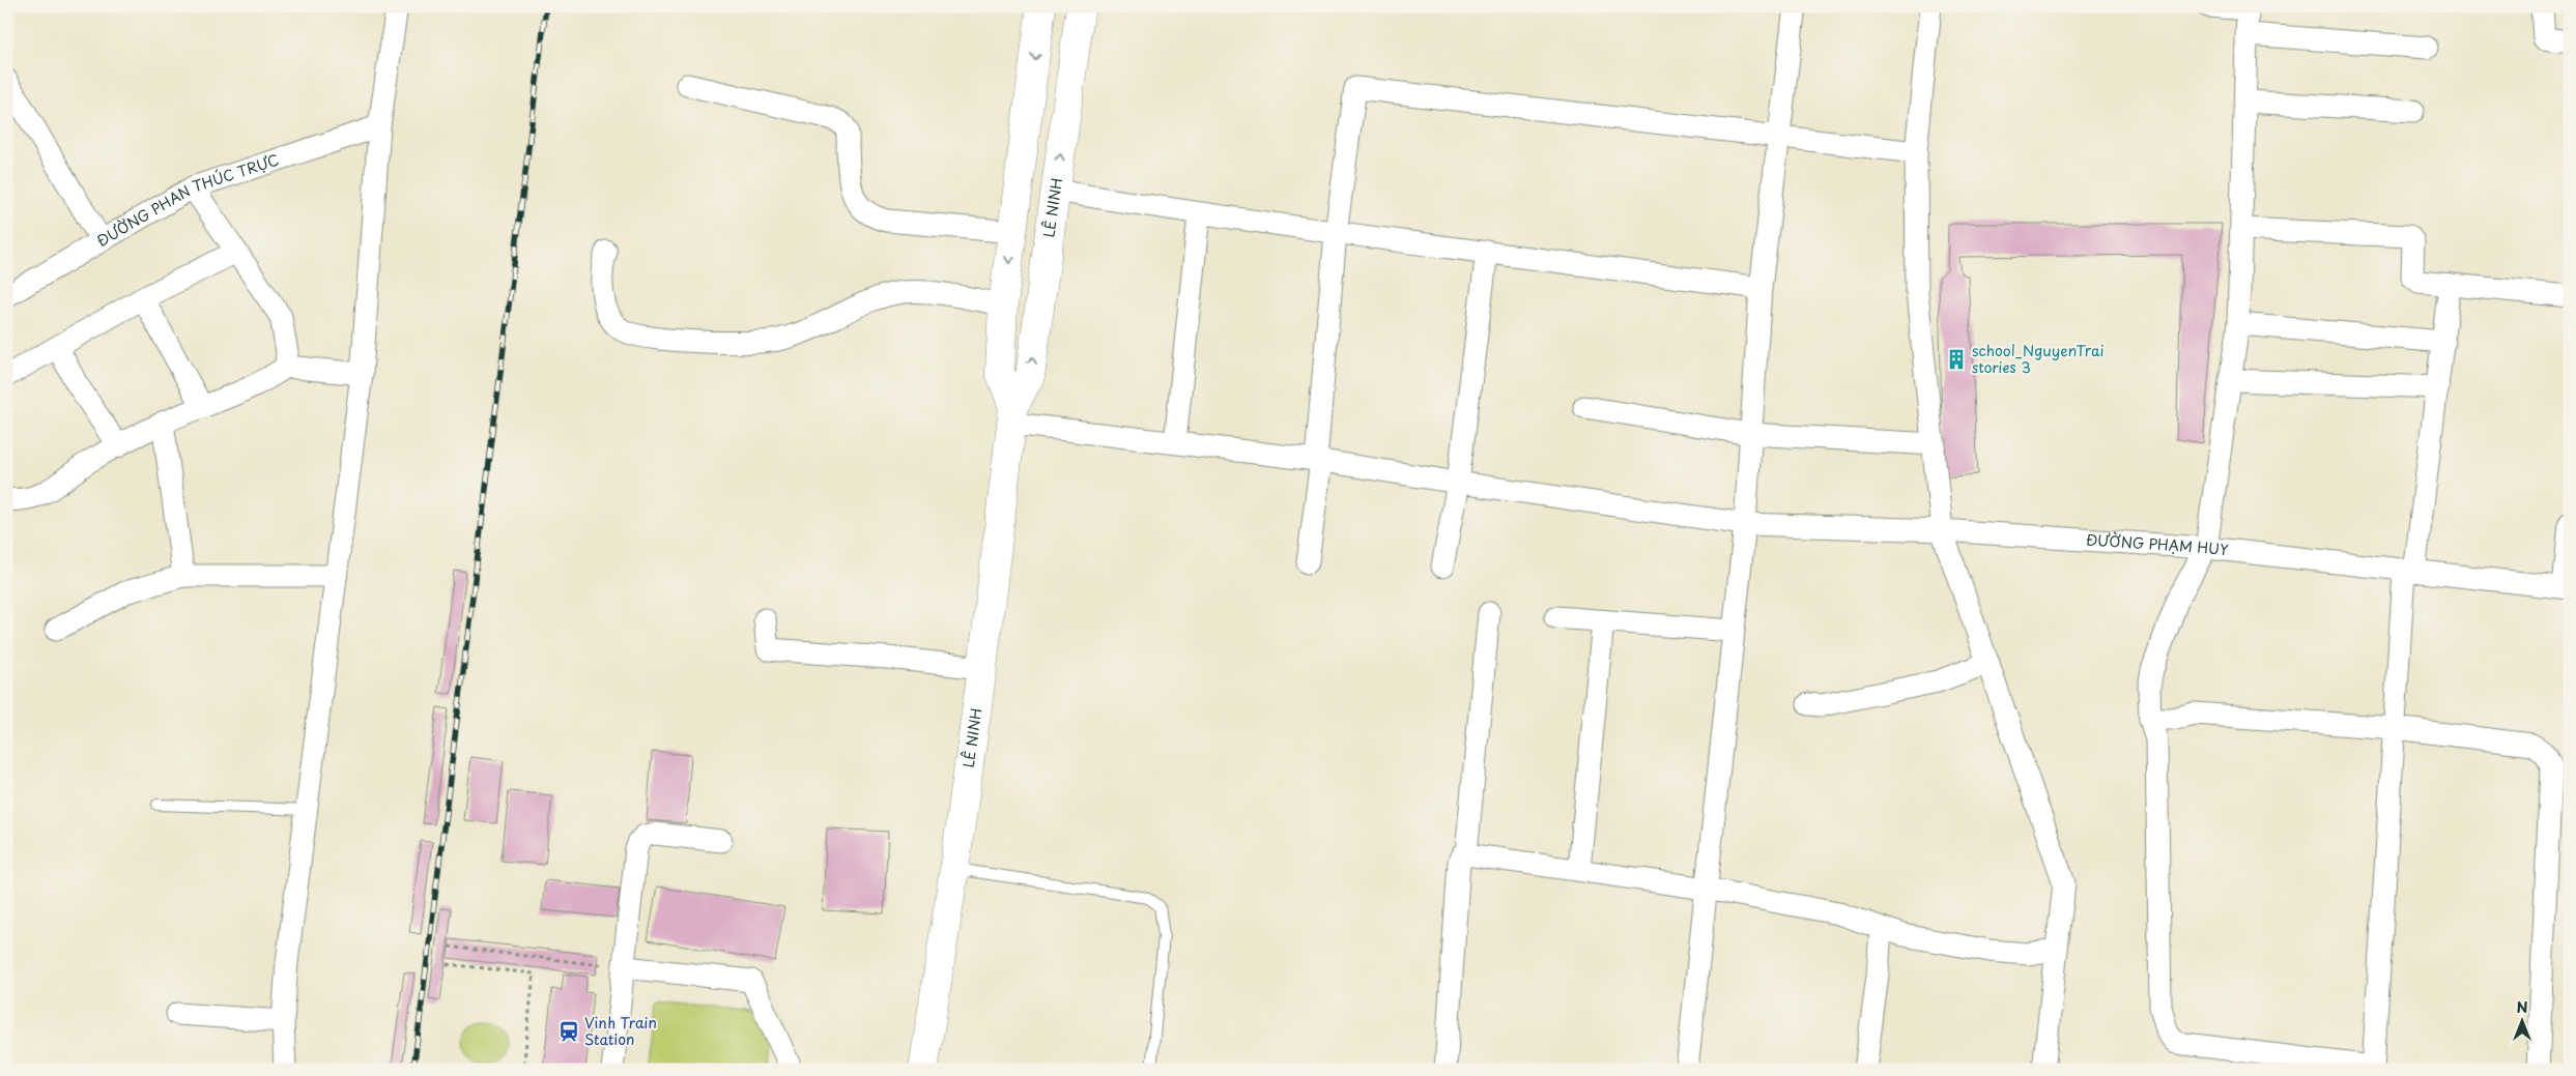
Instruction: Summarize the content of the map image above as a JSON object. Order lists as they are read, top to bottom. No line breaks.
{"streets":{"street":["ĐƯỜNG PHAN THÚC TRỰC","LÊ NINH","ĐƯỜNG PHẠM HUY"]},"crossings":[["LÊ NINH","ĐƯỜNG PHẠM HUY"]],"places":{"building":["school_NguyenTrai stories 3"],"station":["Vinh Train Station"]},"north":"top"}
